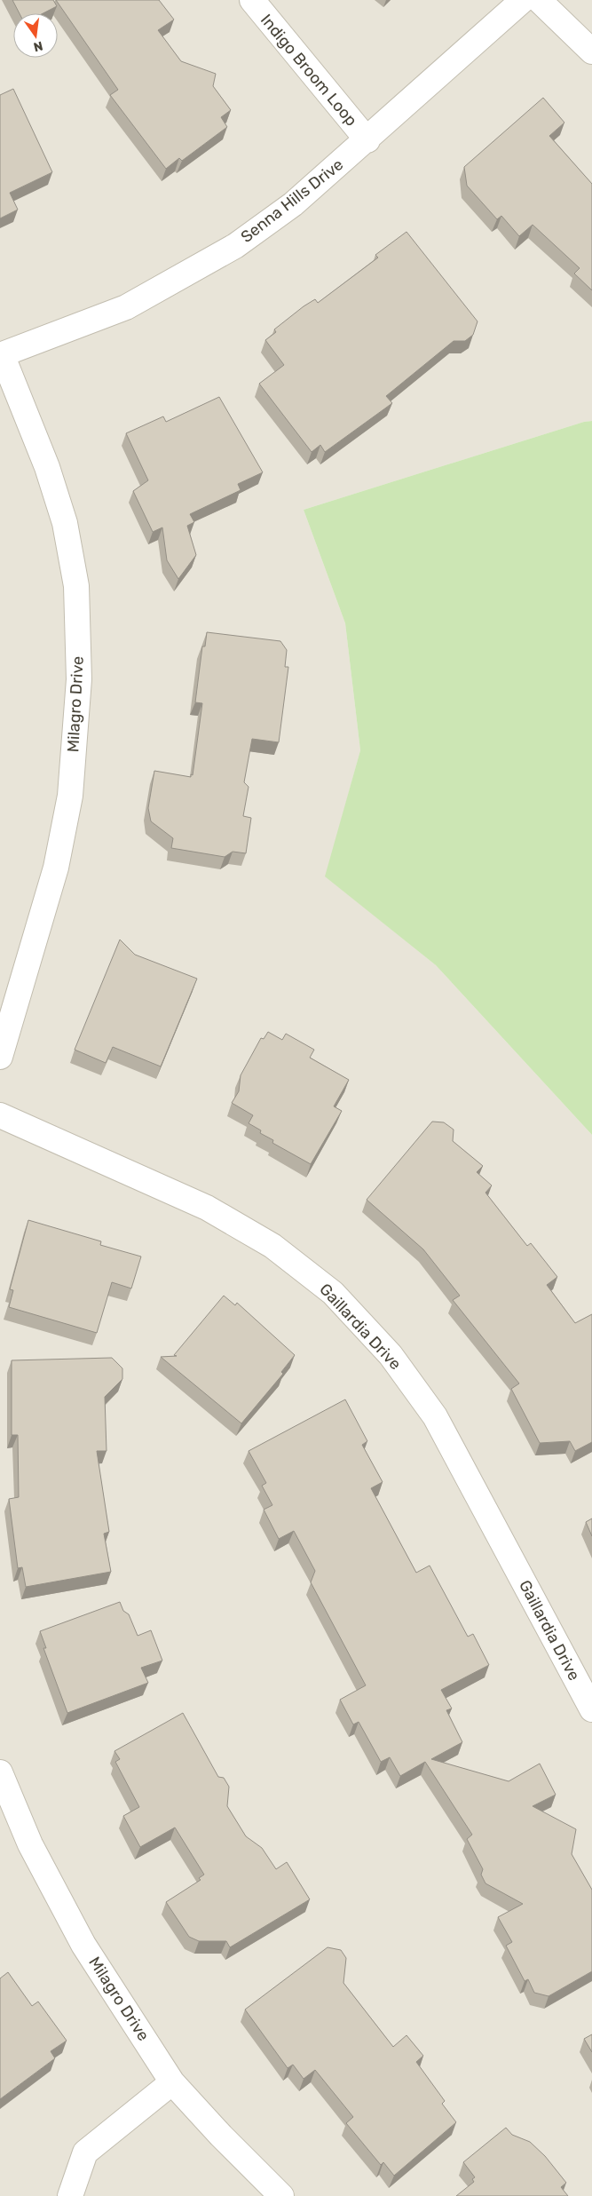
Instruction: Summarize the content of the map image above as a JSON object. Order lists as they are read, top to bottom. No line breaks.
{"streets":{"street":["Indigo Broom Loop","Senna Hills Drive","Milagro Drive","Gaillardia Drive"]},"crossings":[["Indigo Broom Loop","Senna Hills Drive"],["Senna Hills Drive","Milagro Drive"]],"north":"bottom"}
